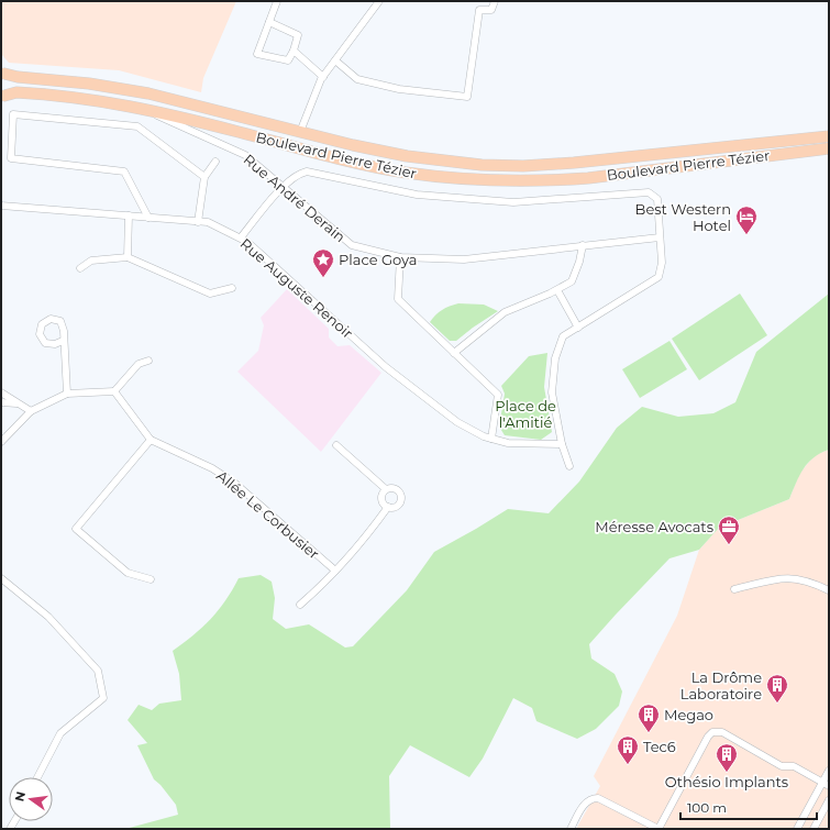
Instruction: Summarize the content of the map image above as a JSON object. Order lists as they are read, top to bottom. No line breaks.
{"streets":{"main road":["Boulevard Pierre Tézier"],"street":["Rue André Derain","Rue Auguste Renoir","Allée Le Corbusier"]},"crossings":[["Boulevard Pierre Tézier","Rue André Derain"]],"parks":["Place de l'Amitié"],"places":{"hotel":["Best Western Hotel"],"place":["Place Goya"],"office":["Méresse Avocats"],"building":["La Drôme Laboratoire","Megao","Tec6","Othésio Implants"]},"scale_bar":"100 m","north":"left"}
